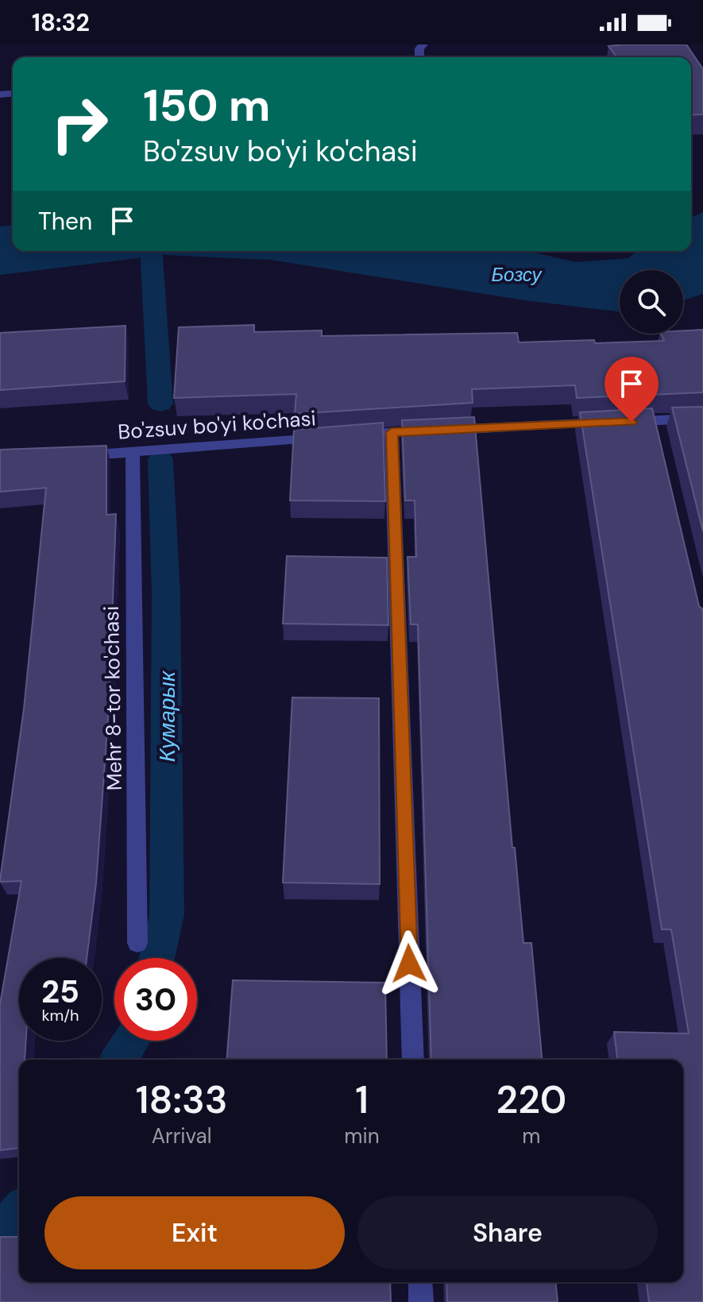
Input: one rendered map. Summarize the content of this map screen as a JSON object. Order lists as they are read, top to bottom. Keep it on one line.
{"streets":{"street":["Bo'zsuv bo'yi ko'chasi","Mehr 8-tor ko'chasi"]},"crossings":[["Bo'zsuv bo'yi ko'chasi","Mehr 8-tor ko'chasi"]],"water":["Бозсу","Кумарык"],"page":{"status":"18:32","turn":["150 m","Bo'zsuv bo'yi ko'chasi"],"then":"Then","speed":"25 km/h","limit":"30","eta":["18:33","Arrival","1","min","220","m"],"buttons":["Exit","Share"]}}
